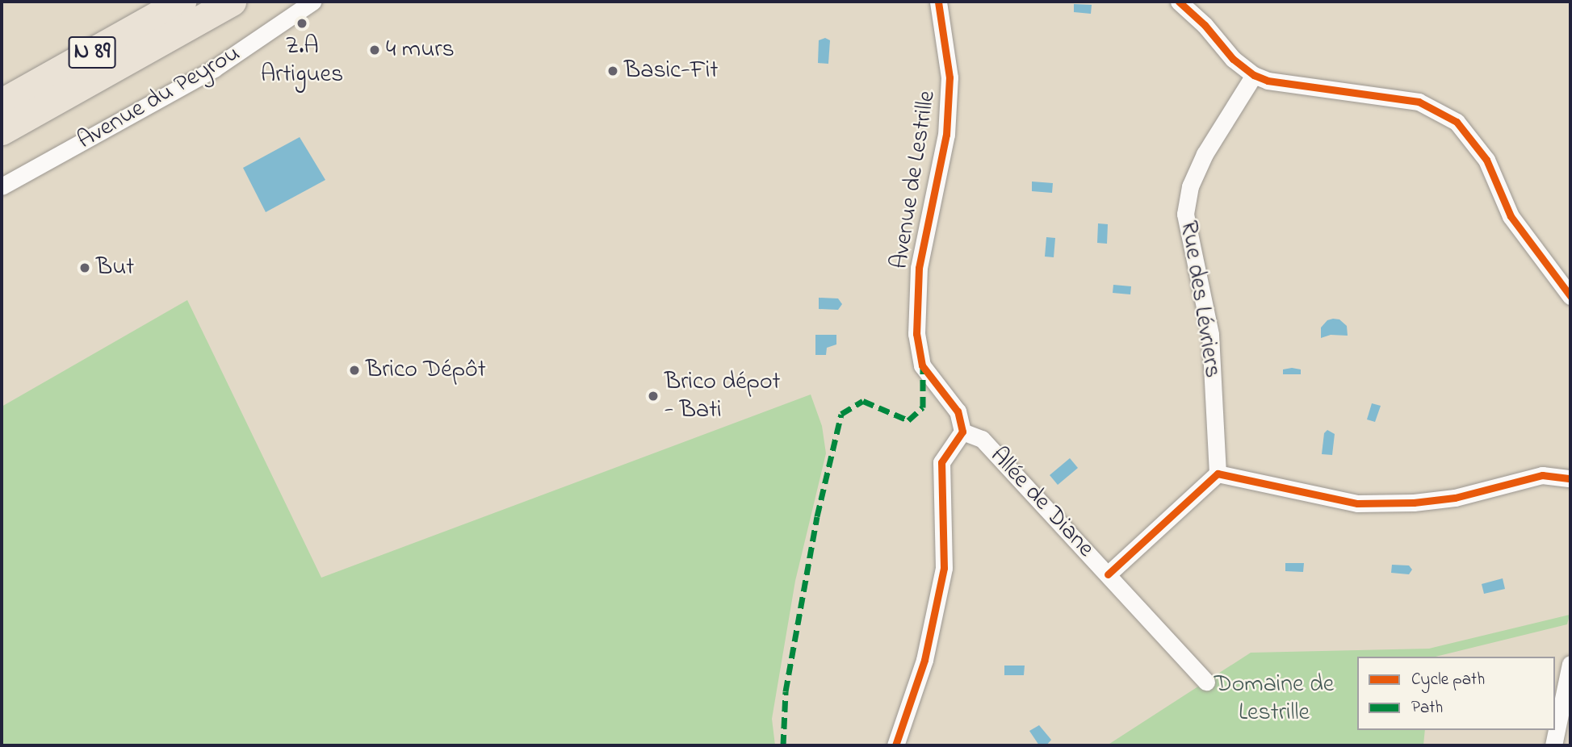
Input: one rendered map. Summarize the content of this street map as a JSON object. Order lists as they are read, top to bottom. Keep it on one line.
{"streets":{"highway":["N 89"],"street":["Avenue du Peyrou","Avenue de Lestrille","Rue des Lévriers","Allée de Diane"]},"crossings":[["Avenue de Lestrille","Allée de Diane"]],"parks":["Domaine de Lestrille"],"places":["Z.A Artigues","4 murs","Basic-Fit","But","Brico Dépôt","Brico dépot - Bati"],"legend":["Cycle path","Path"]}
